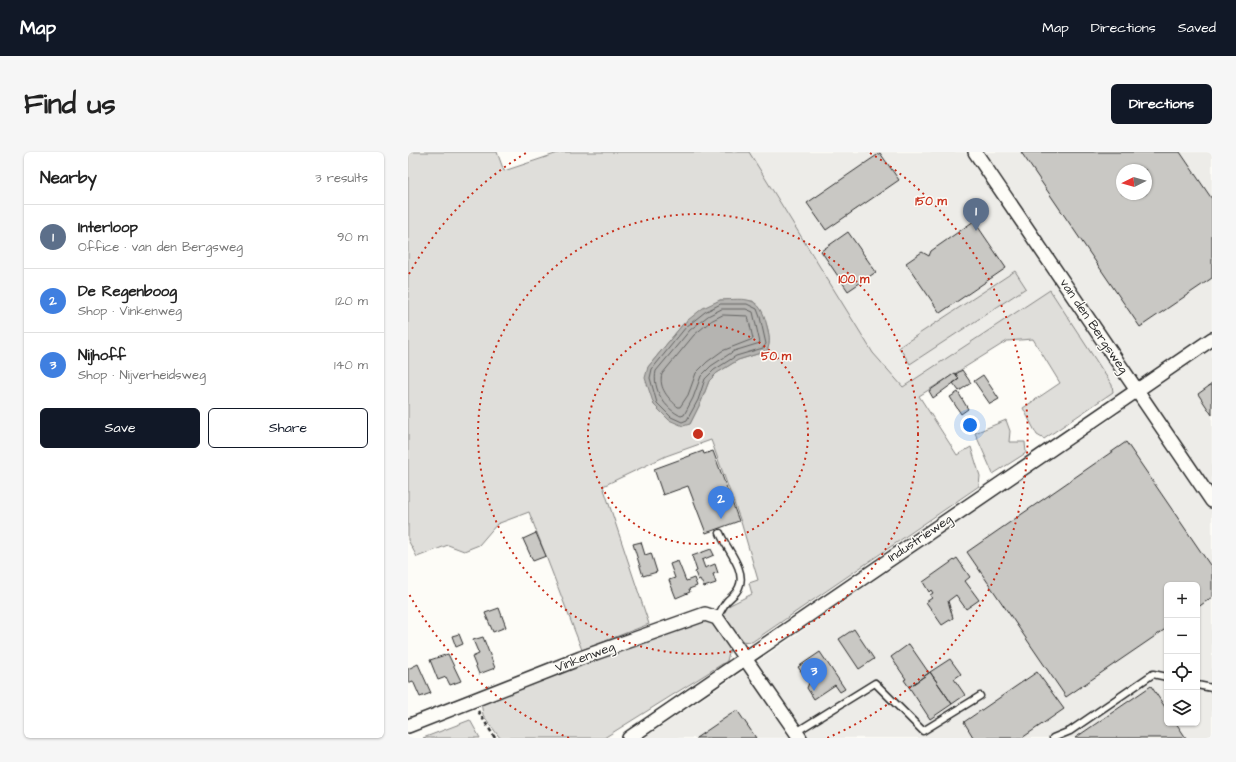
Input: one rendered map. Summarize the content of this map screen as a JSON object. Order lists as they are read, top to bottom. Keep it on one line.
{"streets":{"street":["van den Bergsweg","Industrieweg","Vinkenweg"]},"crossings":[["van den Bergsweg","Industrieweg"]],"north":"left","page":{"header":"Map","nav":["Map","Directions","Saved"],"buttons":["Directions",["Save","Share"]],"title":"Find us","heading":["Nearby","3 results"],"pins":["1","2","3"],"list":[{"mark":"1","name":"Interloop","note":"Office · van den Bergsweg","value":"90 m"},{"mark":"2","name":"De Regenboog","note":"Shop · Vinkenweg","value":"120 m"},{"mark":"3","name":"Nijhoff","note":"Shop · Nijverheidsweg","value":"140 m"}],"map_buttons":["+","−"]},"rings":["150 m","100 m","50 m"]}
